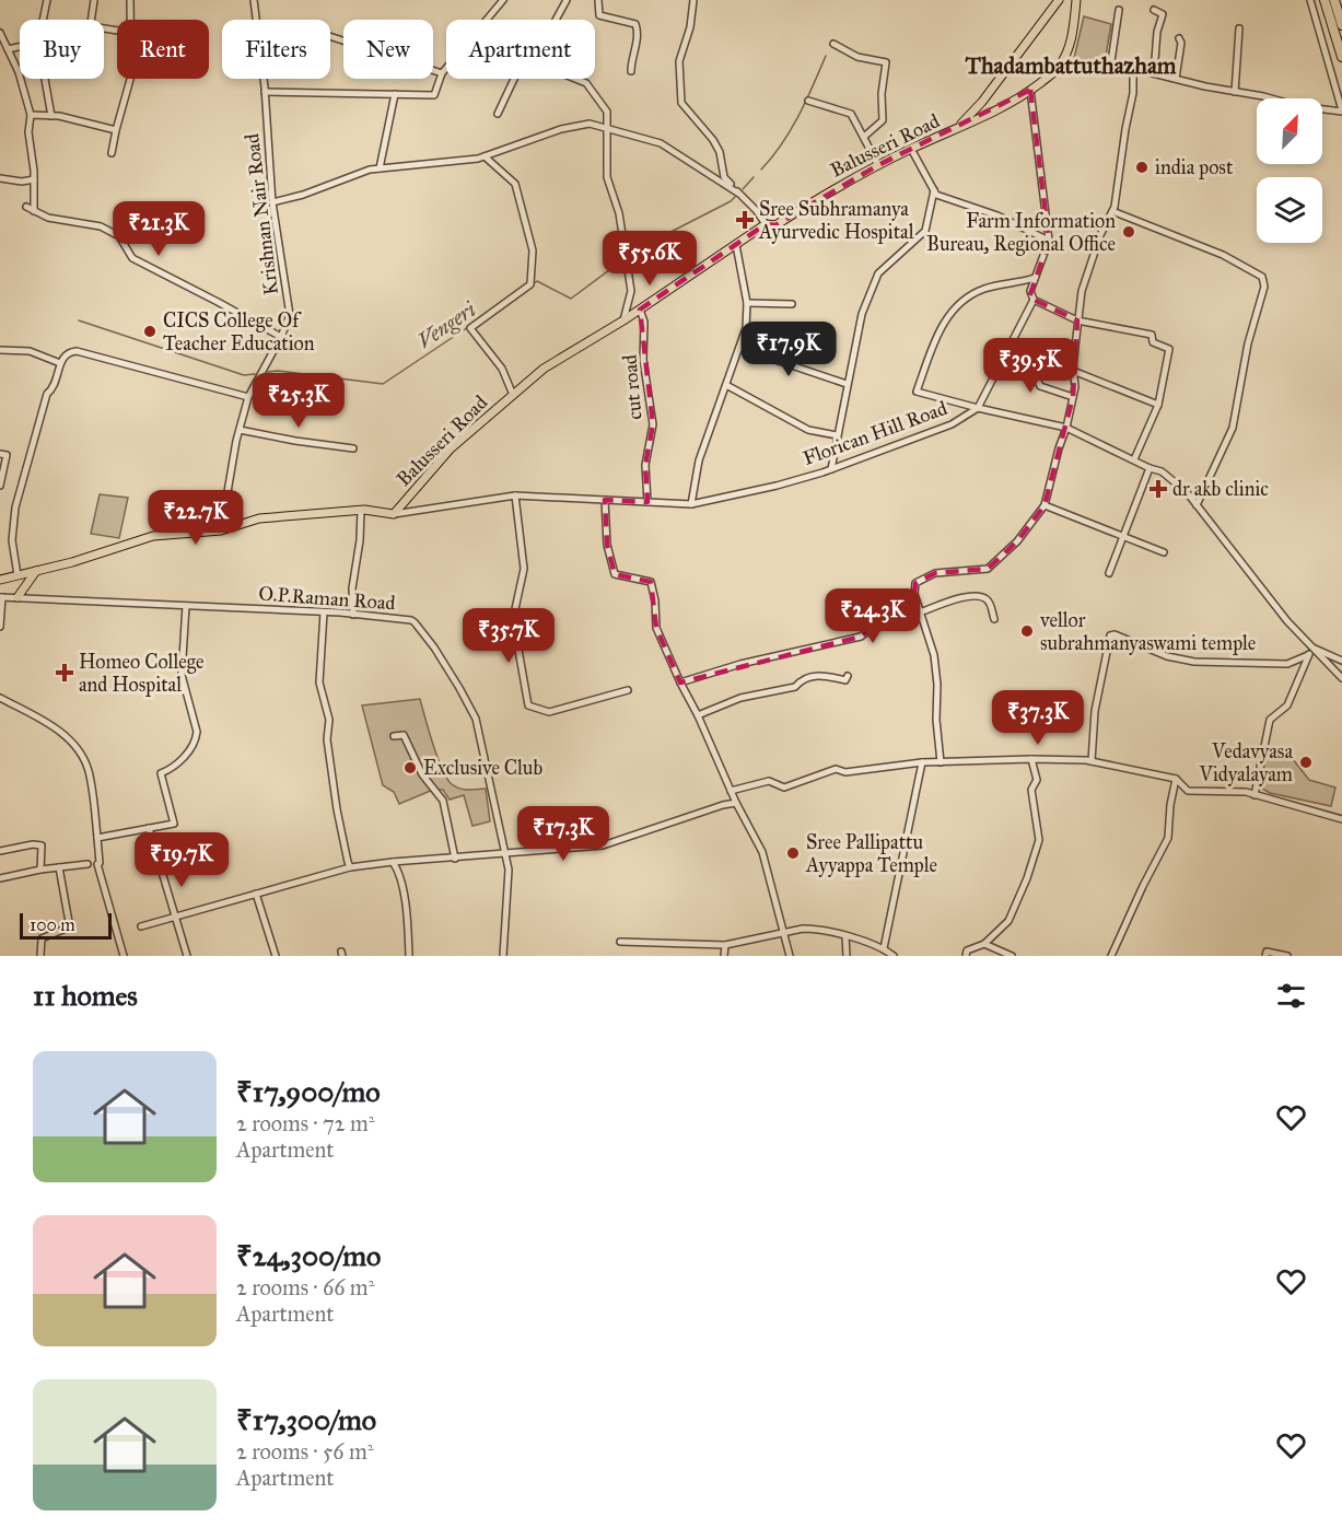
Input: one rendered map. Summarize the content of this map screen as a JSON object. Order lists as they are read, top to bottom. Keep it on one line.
{"streets":{"main road":["Balusseri Road"],"street":["Krishnan Nair Road","cut road","Florican Hill Road","O.P.Raman Road"]},"crossings":[["Balusseri Road","cut road"],["Balusseri Road","Florican Hill Road"],["cut road","Florican Hill Road"]],"districts":["Thadambattuthazham"],"water":["Vengeri"],"places":{"other":["india post","Farm Information Bureau, Regional Office","CICS College Of Teacher Education","vellor subrahmanyaswami temple","Vedavyasa Vidyalayam","Exclusive Club","Sree Pallipattu Ayyappa Temple"],"health":["Sree Subhramanya Ayurvedic Hospital","dr akb clinic","Homeo College and Hospital"]},"scale_bar":"100 m","north":"top right","page":{"chip":["Buy","Rent","Filters","New","Apartment"],"price":["₹21.3K","₹55.6K","₹17.9K","₹39.5K","₹25.3K","₹22.7K","₹24.3K","₹35.7K","₹37.3K","₹17.3K","₹19.7K"],"scale":"100 m","heading":"11 homes","list":[{"name":"₹17,900/mo","note":"2 rooms · 72 m² · Apartment"},{"name":"₹24,300/mo","note":"2 rooms · 66 m² · Apartment"},{"name":"₹17,300/mo","note":"2 rooms · 56 m² · Apartment"}]}}
